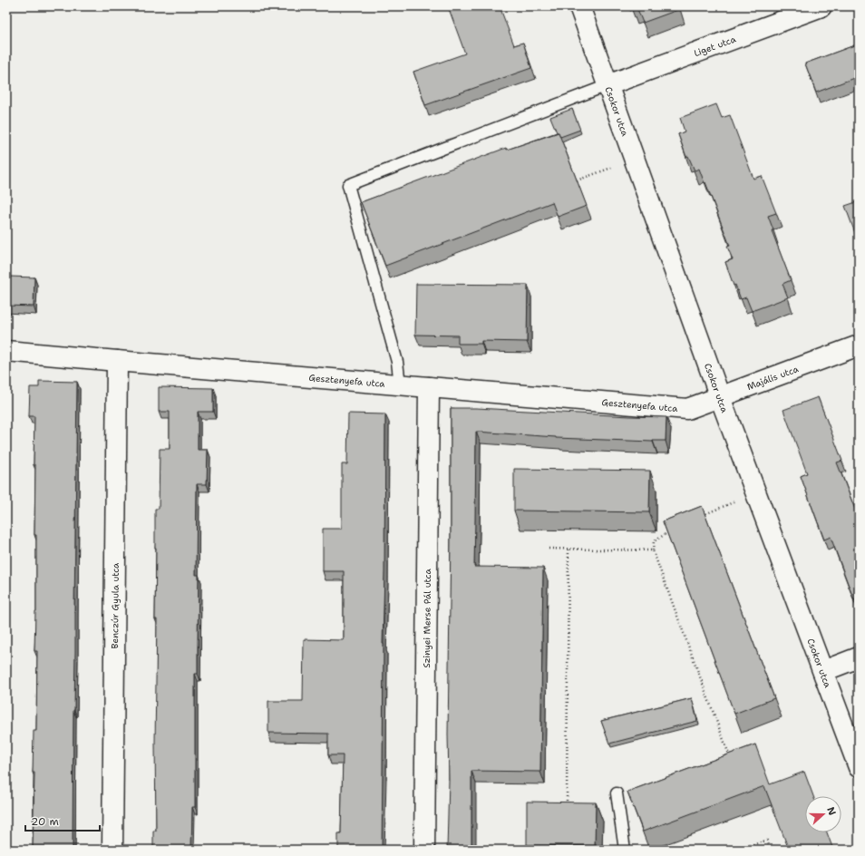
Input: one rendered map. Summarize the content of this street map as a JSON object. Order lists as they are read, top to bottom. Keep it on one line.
{"streets":{"street":["Liget utca","Csokor utca","Majális utca","Gesztenyefa utca","Benczúr Gyula utca","Szinyei Merse Pál utca"]},"crossings":[["Liget utca","Csokor utca"],["Csokor utca","Majális utca"],["Majális utca","Gesztenyefa utca"],["Gesztenyefa utca","Benczúr Gyula utca"],["Gesztenyefa utca","Szinyei Merse Pál utca"]],"scale_bar":"20 m","north":"right"}
